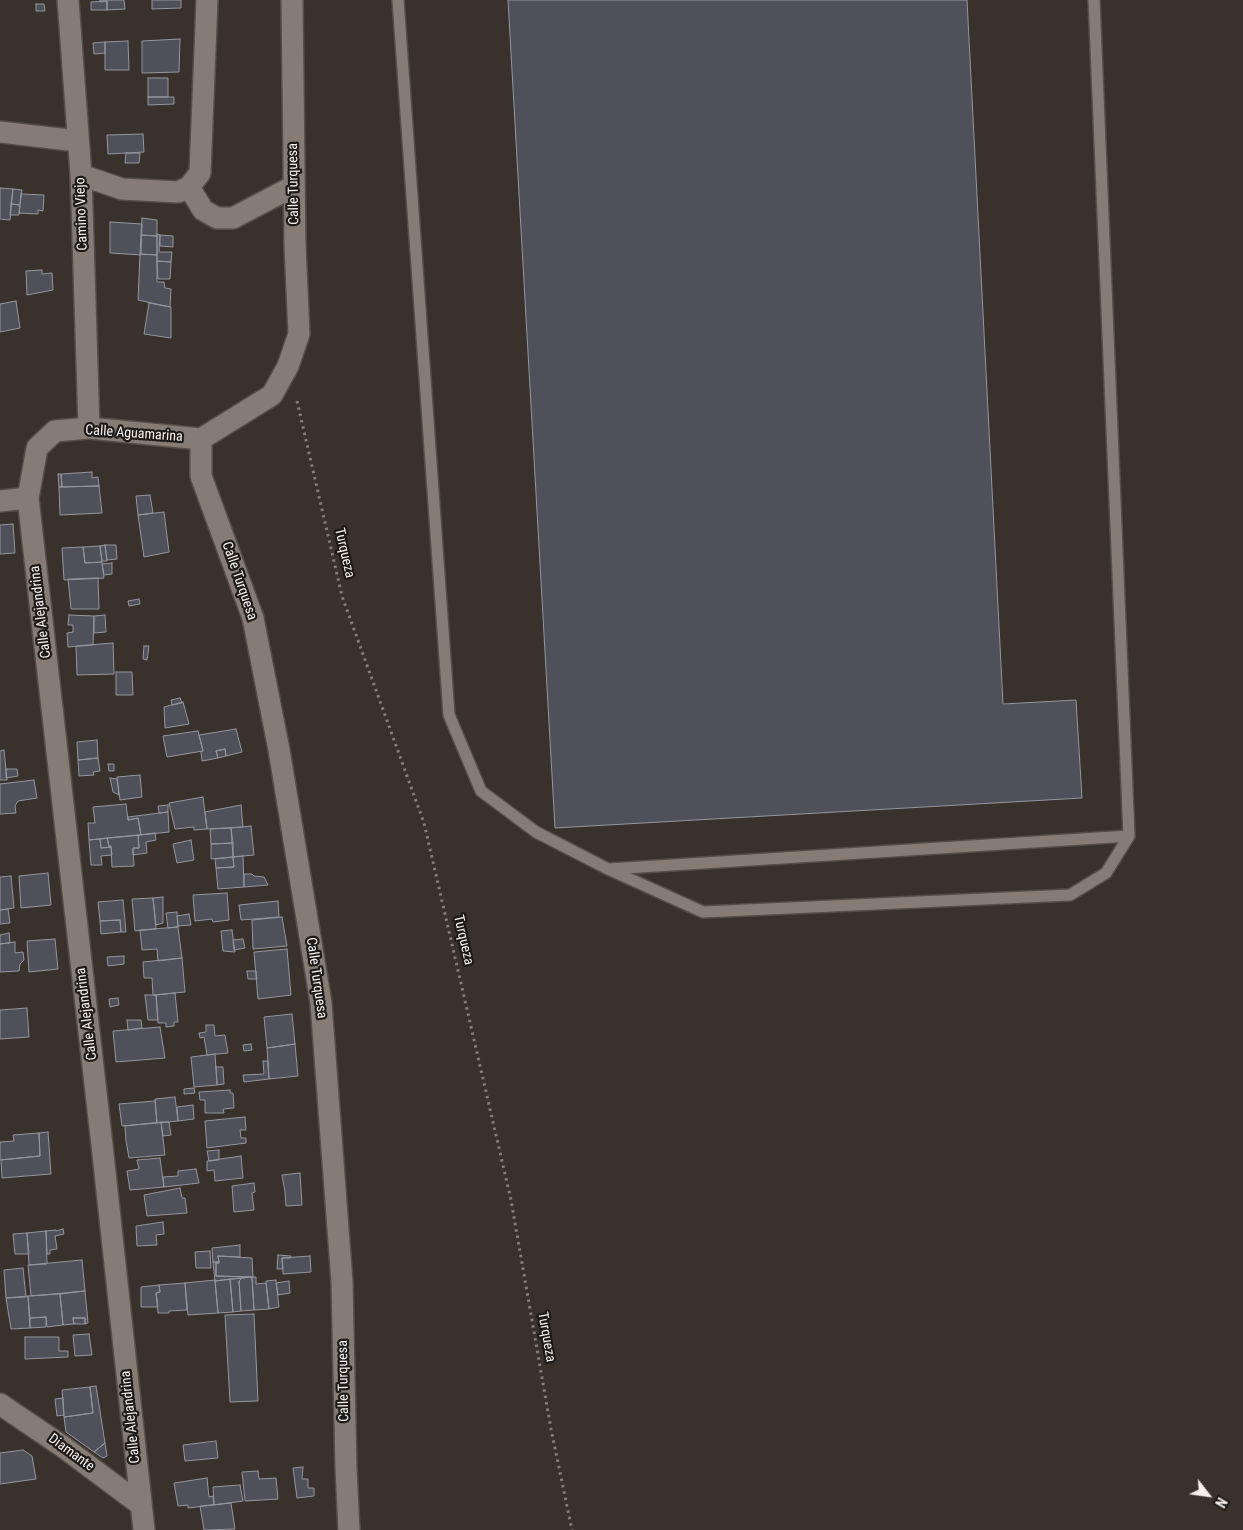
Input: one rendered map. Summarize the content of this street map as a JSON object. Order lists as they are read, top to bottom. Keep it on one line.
{"streets":{"street":["Calle Turquesa","Camino Viejo","Calle Aguamarina","Calle Alejandrina","Diamante"],"path":["Turqueza"]},"crossings":[["Calle Turquesa","Calle Aguamarina"],["Calle Turquesa","Turqueza"],["Camino Viejo","Calle Aguamarina"],["Calle Aguamarina","Turqueza"],["Calle Aguamarina","Calle Alejandrina"],["Calle Alejandrina","Diamante"]],"north":"bottom right"}
